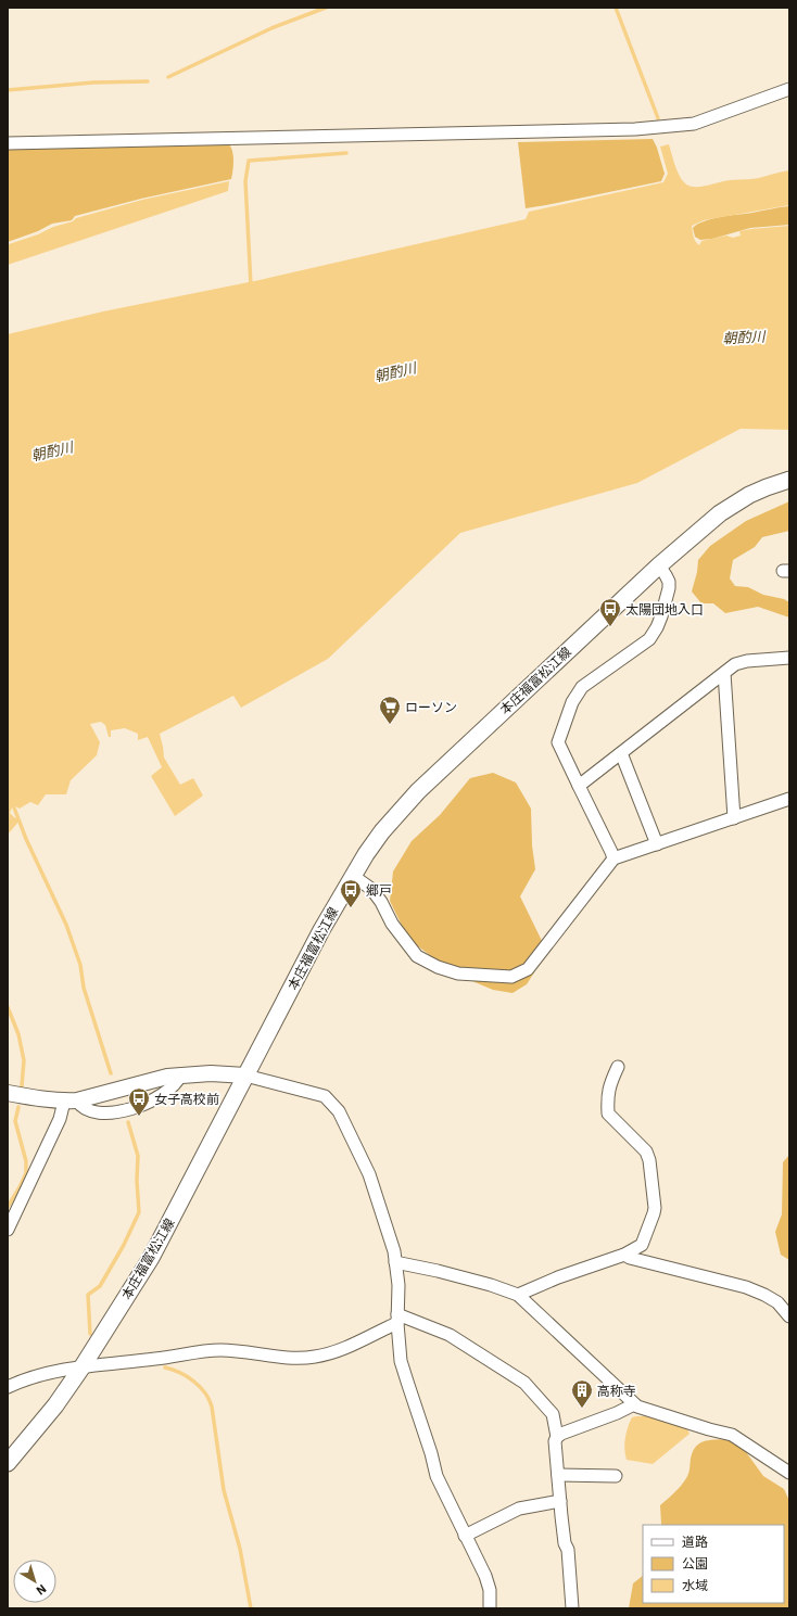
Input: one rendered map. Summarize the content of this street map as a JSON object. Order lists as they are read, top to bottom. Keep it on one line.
{"streets":{"main road":["本庄福富松江線"]},"water":["朝酌川"],"places":{"bus stop":["太陽団地入口","郷戸","女子高校前"],"supermarket":["ローソン"],"building":["高称寺"]},"legend":["道路","公園","水域"],"north":"bottom right"}
